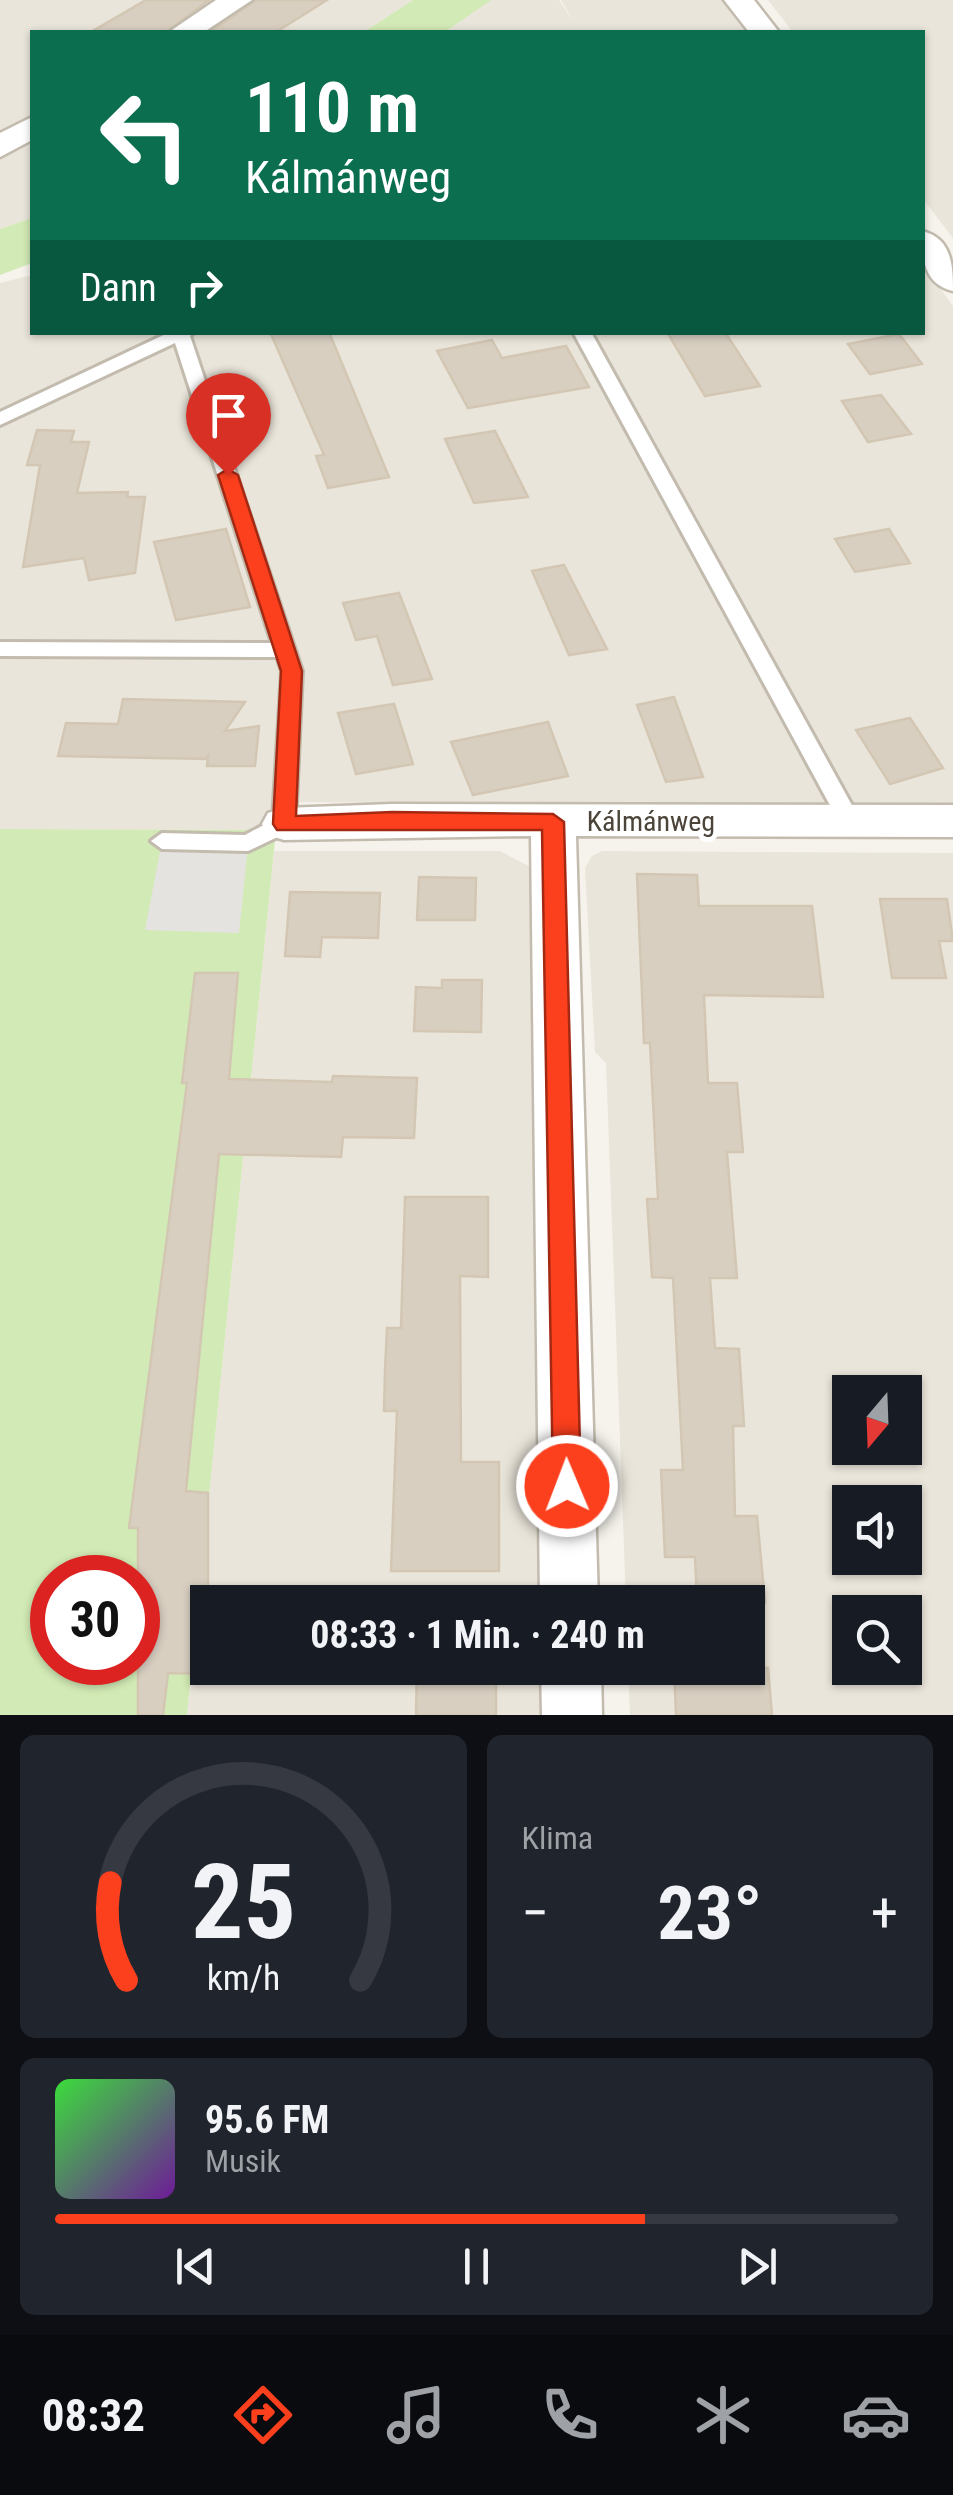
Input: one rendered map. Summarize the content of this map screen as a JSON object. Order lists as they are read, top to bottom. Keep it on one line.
{"streets":{"street":["Kálmánweg"]},"north":"bottom","page":{"turn":["110 m","Kálmánweg"],"then":"Dann","limit":"30","trip":"08:33 · 1 Min. · 240 m","tile":"Klima","heat":["−","23°","+"],"song":["95.6 FM","Musik"],"tabs":"08:32","gauge":["25","km/h"]}}
